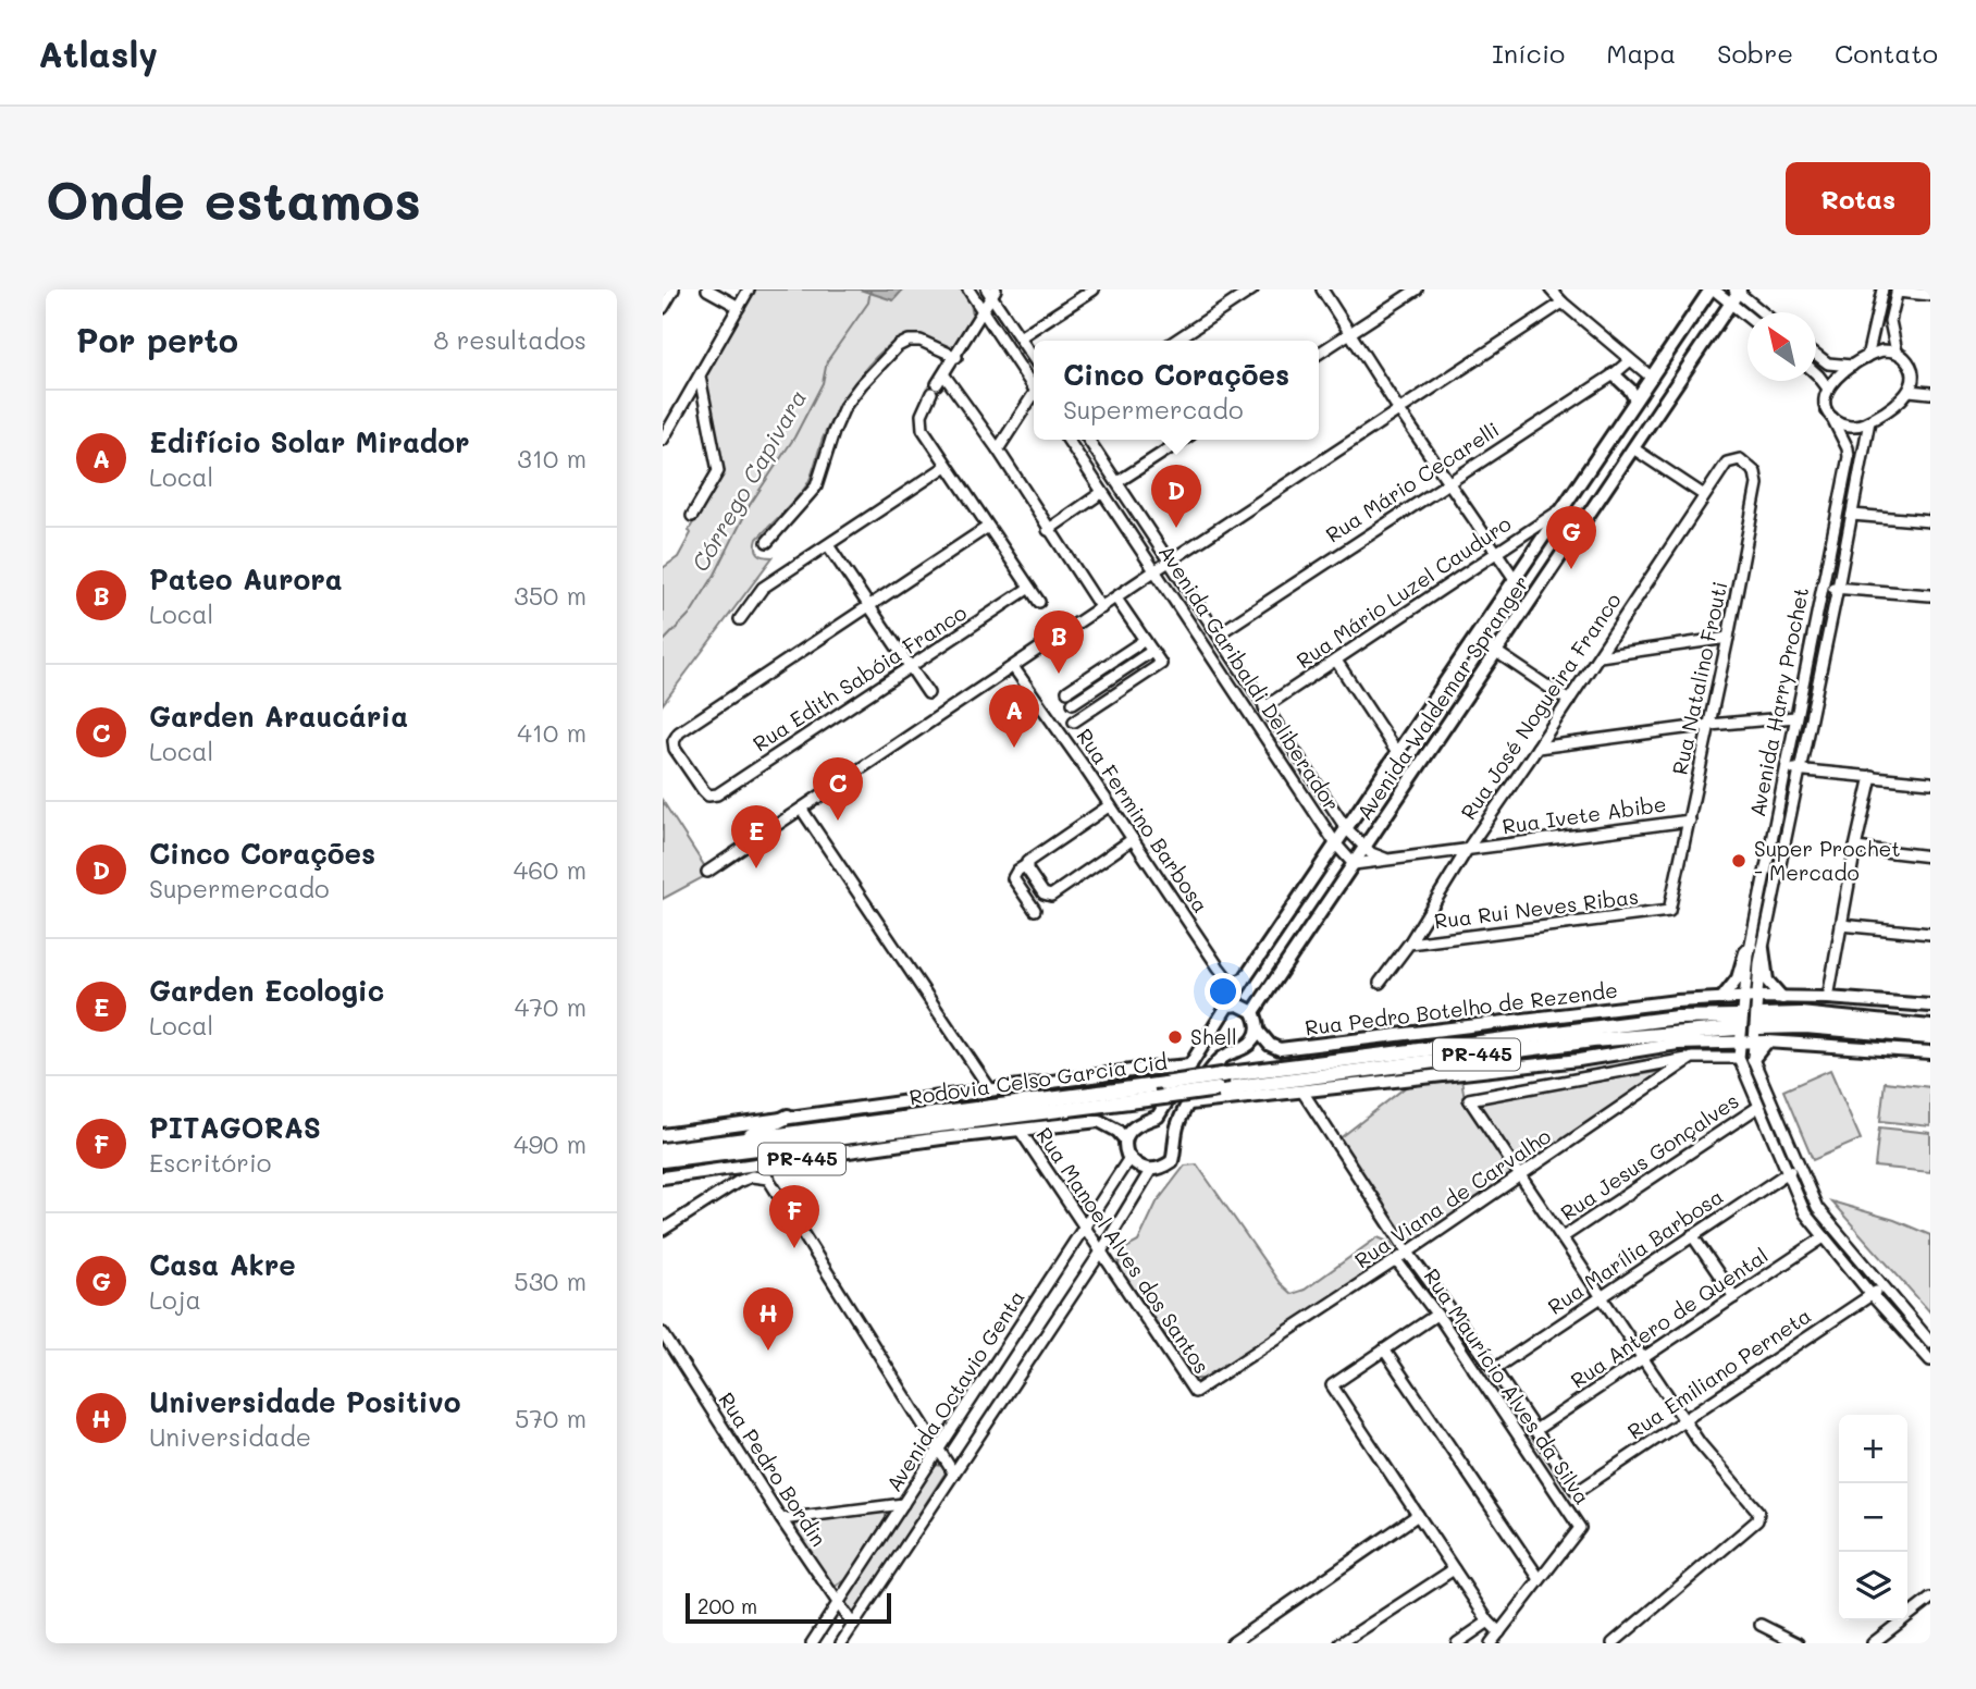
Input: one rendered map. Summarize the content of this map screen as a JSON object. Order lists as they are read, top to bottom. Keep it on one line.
{"streets":{"highway":["PR-445","Rodovia Celso Garcia Cid"],"main road":["Avenida Waldemar Spranger","Rua Pedro Botelho de Rezende"],"street":["Rua Mário Cecarelli","Rua Mário Luzel Cauduro","Rua Edith Sabóia Franco","Avenida Garibaldi Deliberador","Rua Natalino Frouti","Avenida Harry Prochet","Rua José Nogueira Franco","Rua Ivete Abibe","Rua Fermino Barbosa","Rua Rui Neves Ribas","Rua Jesus Gonçalves","Rua Viana de Carvalho","Rua Manoel Alves dos Santos","Rua Marília Barbosa","Rua Antero de Quental","Rua Emiliano Perneta","Rua Maurício Alves da Silva","Avenida Octavio Genta","Rua Pedro Bordin"]},"crossings":[["Rua Mário Cecarelli","Avenida Garibaldi Deliberador"],["Rua Mário Luzel Cauduro","Avenida Garibaldi Deliberador"],["Rua Mário Luzel Cauduro","Avenida Waldemar Spranger"],["Avenida Garibaldi Deliberador","Avenida Waldemar Spranger"],["Avenida Garibaldi Deliberador","Rua Ivete Abibe"],["Rua Natalino Frouti","Rua José Nogueira Franco"],["Rua Natalino Frouti","Rua Ivete Abibe"],["Rua Natalino Frouti","Rua Rui Neves Ribas"],["Avenida Waldemar Spranger","Rua Ivete Abibe"],["Avenida Waldemar Spranger","Rua Fermino Barbosa"],["Rua José Nogueira Franco","Rua Ivete Abibe"],["Rua José Nogueira Franco","Rua Rui Neves Ribas"],["PR-445","Rua Manoel Alves dos Santos"],["Rua Viana de Carvalho","Rua Manoel Alves dos Santos"],["Rua Viana de Carvalho","Rua Maurício Alves da Silva"],["Rua Manoel Alves dos Santos","Avenida Octavio Genta"],["Rua Antero de Quental","Rua Emiliano Perneta"],["Avenida Octavio Genta","Rua Pedro Bordin"]],"water":["Córrego Capivara"],"places":["Super Prochet - Mercado","Shell"],"scale_bar":"200 m","north":"top left","page":{"header":"Atlasly","nav":["Início","Mapa","Sobre","Contato"],"buttons":"Rotas","title":"Onde estamos","heading":["Por perto","8 resultados"],"popup":["Cinco Corações","Supermercado"],"list":[{"mark":"A","name":"Edifício Solar Mirador","note":"Local","value":"310 m"},{"mark":"B","name":"Pateo Aurora","note":"Local","value":"350 m"},{"mark":"C","name":"Garden Araucária","note":"Local","value":"410 m"},{"mark":"D","name":"Cinco Corações","note":"Supermercado","value":"460 m"},{"mark":"E","name":"Garden Ecologic","note":"Local","value":"470 m"},{"mark":"F","name":"PITAGORAS","note":"Escritório","value":"490 m"},{"mark":"G","name":"Casa Akre","note":"Loja","value":"530 m"},{"mark":"H","name":"Universidade Positivo","note":"Universidade","value":"570 m"}],"pins":["D","G","B","A","C","E","F","H"],"map_buttons":["+","−"],"scale":"200 m"}}
